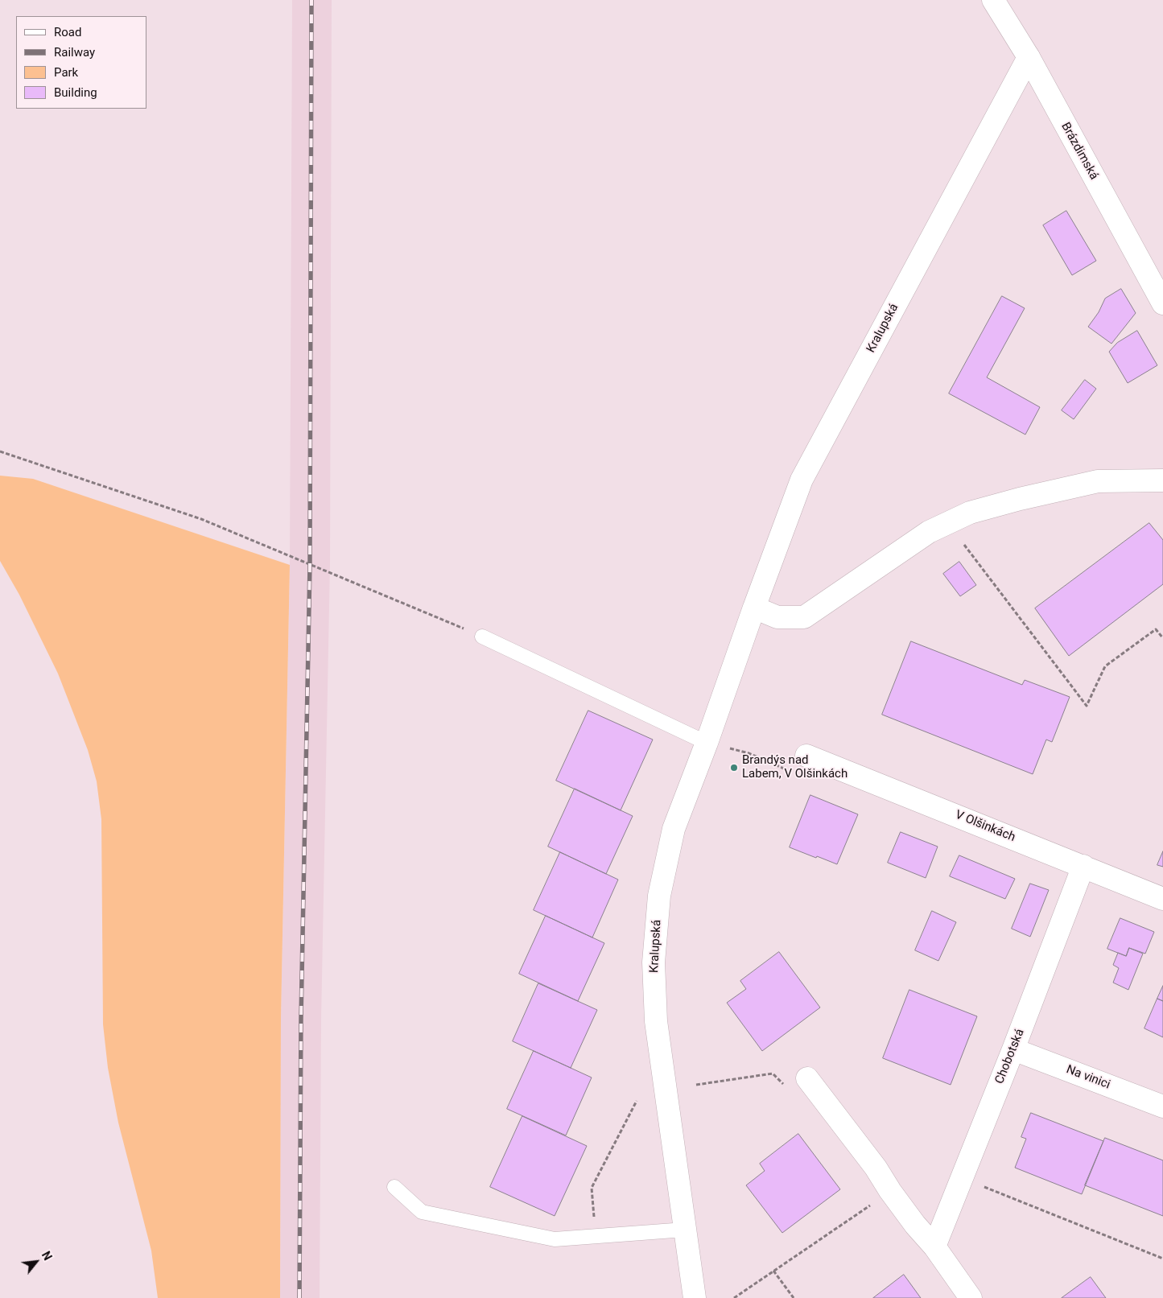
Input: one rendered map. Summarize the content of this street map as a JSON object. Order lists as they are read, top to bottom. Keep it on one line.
{"streets":{"street":["Brázdimská","Kralupská","V Olšinkách","Chobotská","Na vinici"]},"crossings":[["Brázdimská","Kralupská"],["V Olšinkách","Chobotská"],["Chobotská","Na vinici"]],"places":["Brandýs nad Labem, V Olšinkách"],"legend":["Road","Railway","Park","Building"],"north":"top right"}
